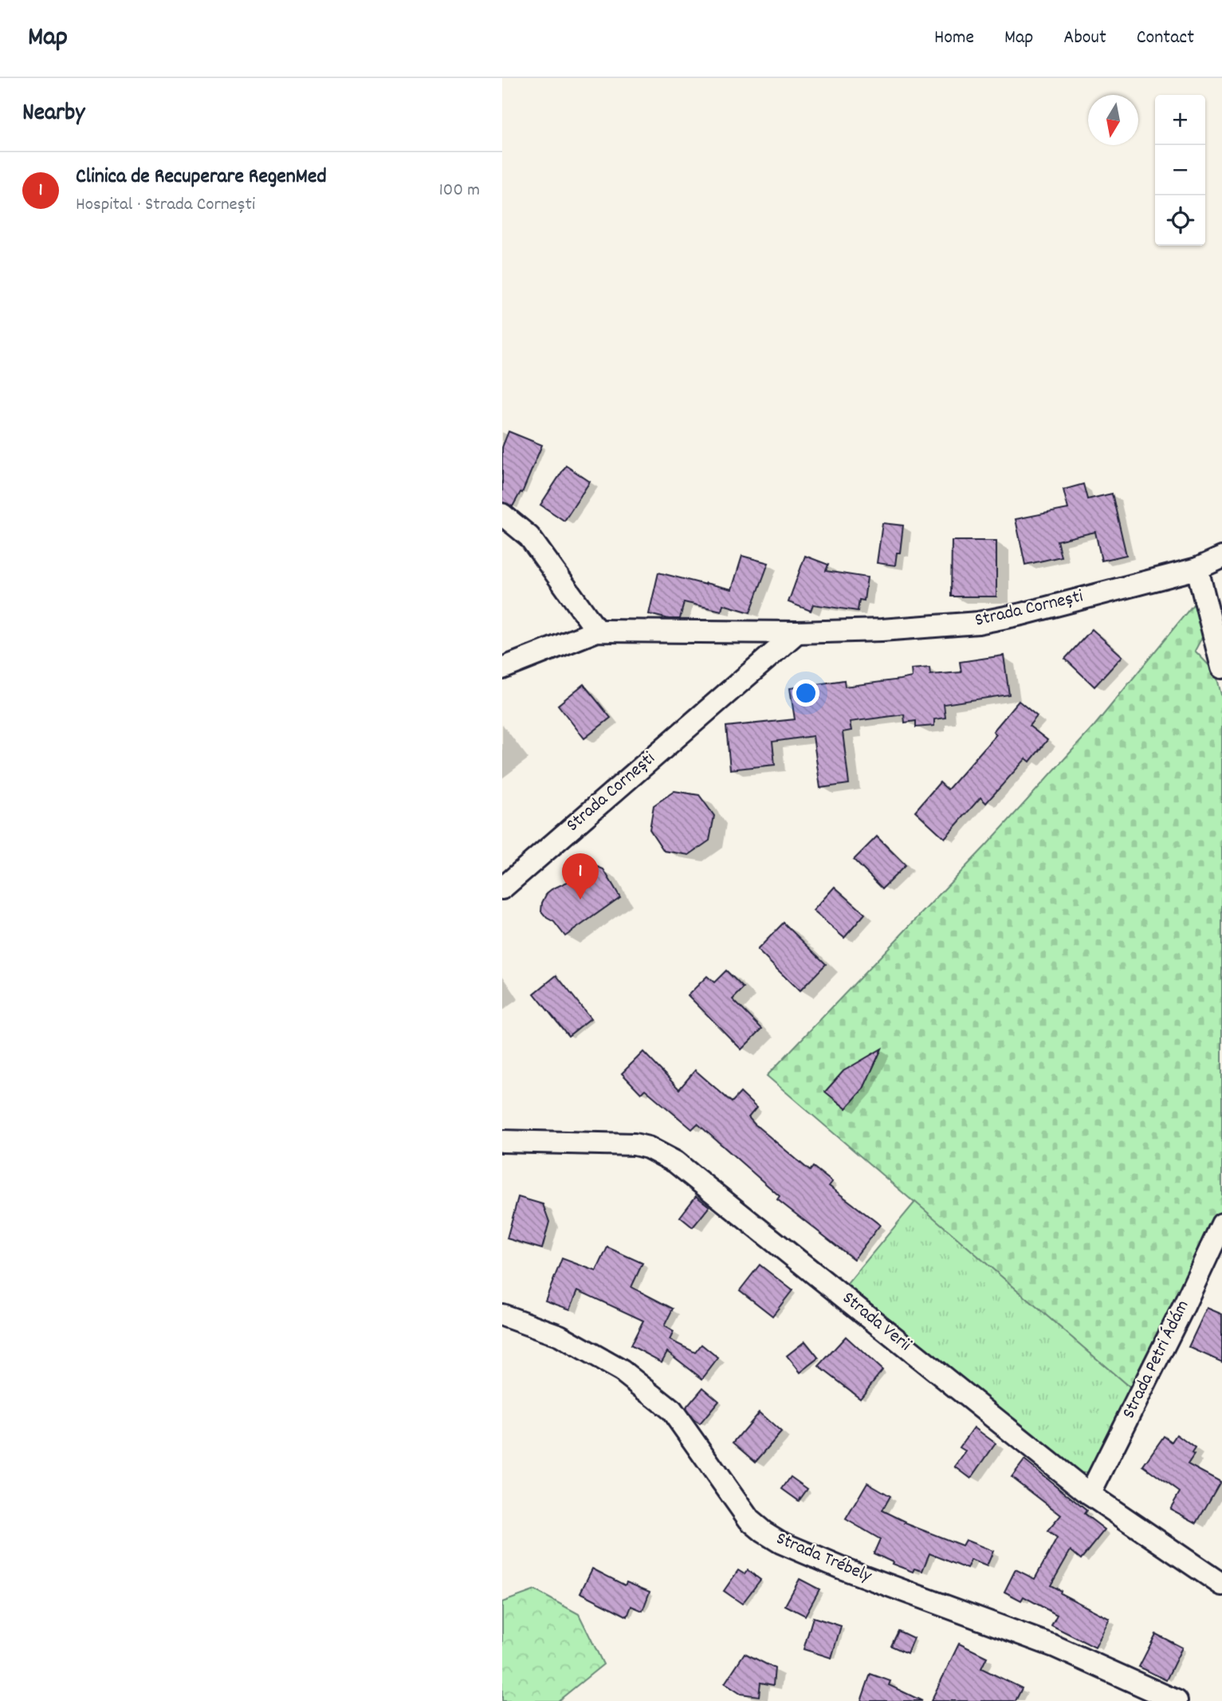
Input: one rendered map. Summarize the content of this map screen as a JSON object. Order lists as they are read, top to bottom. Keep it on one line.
{"streets":{"street":["Strada Cornești","Strada Verii","Strada Petri Ádám","Strada Trébely"]},"crossings":[["Strada Verii","Strada Petri Ádám"]],"north":"bottom","page":{"header":"Map","nav":["Home","Map","About","Contact"],"heading":"Nearby","map_buttons":["+","−"],"list":[{"mark":"1","name":"Clinica de Recuperare RegenMed","note":"Hospital · Strada Cornești","value":"100 m"}],"pins":"1"}}
